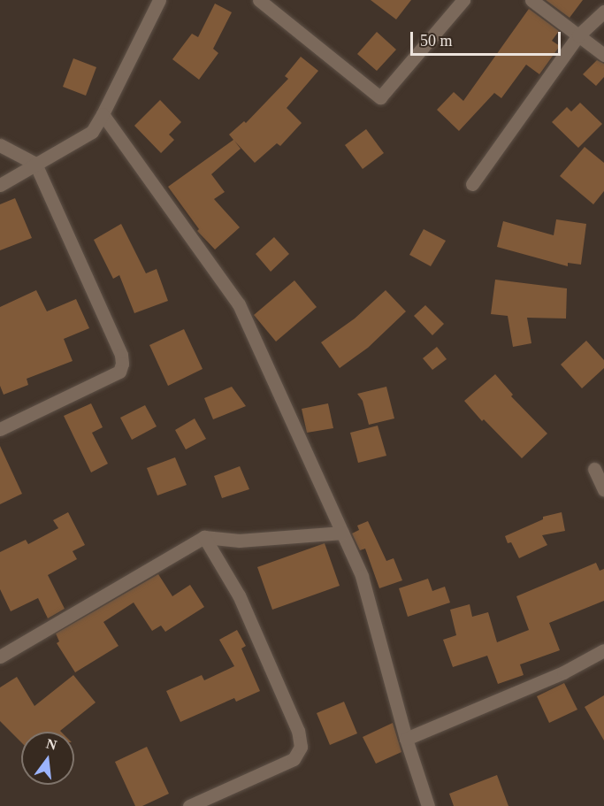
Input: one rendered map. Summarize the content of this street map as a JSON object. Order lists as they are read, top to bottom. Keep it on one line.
{"scale_bar":"50 m","north":"top"}
